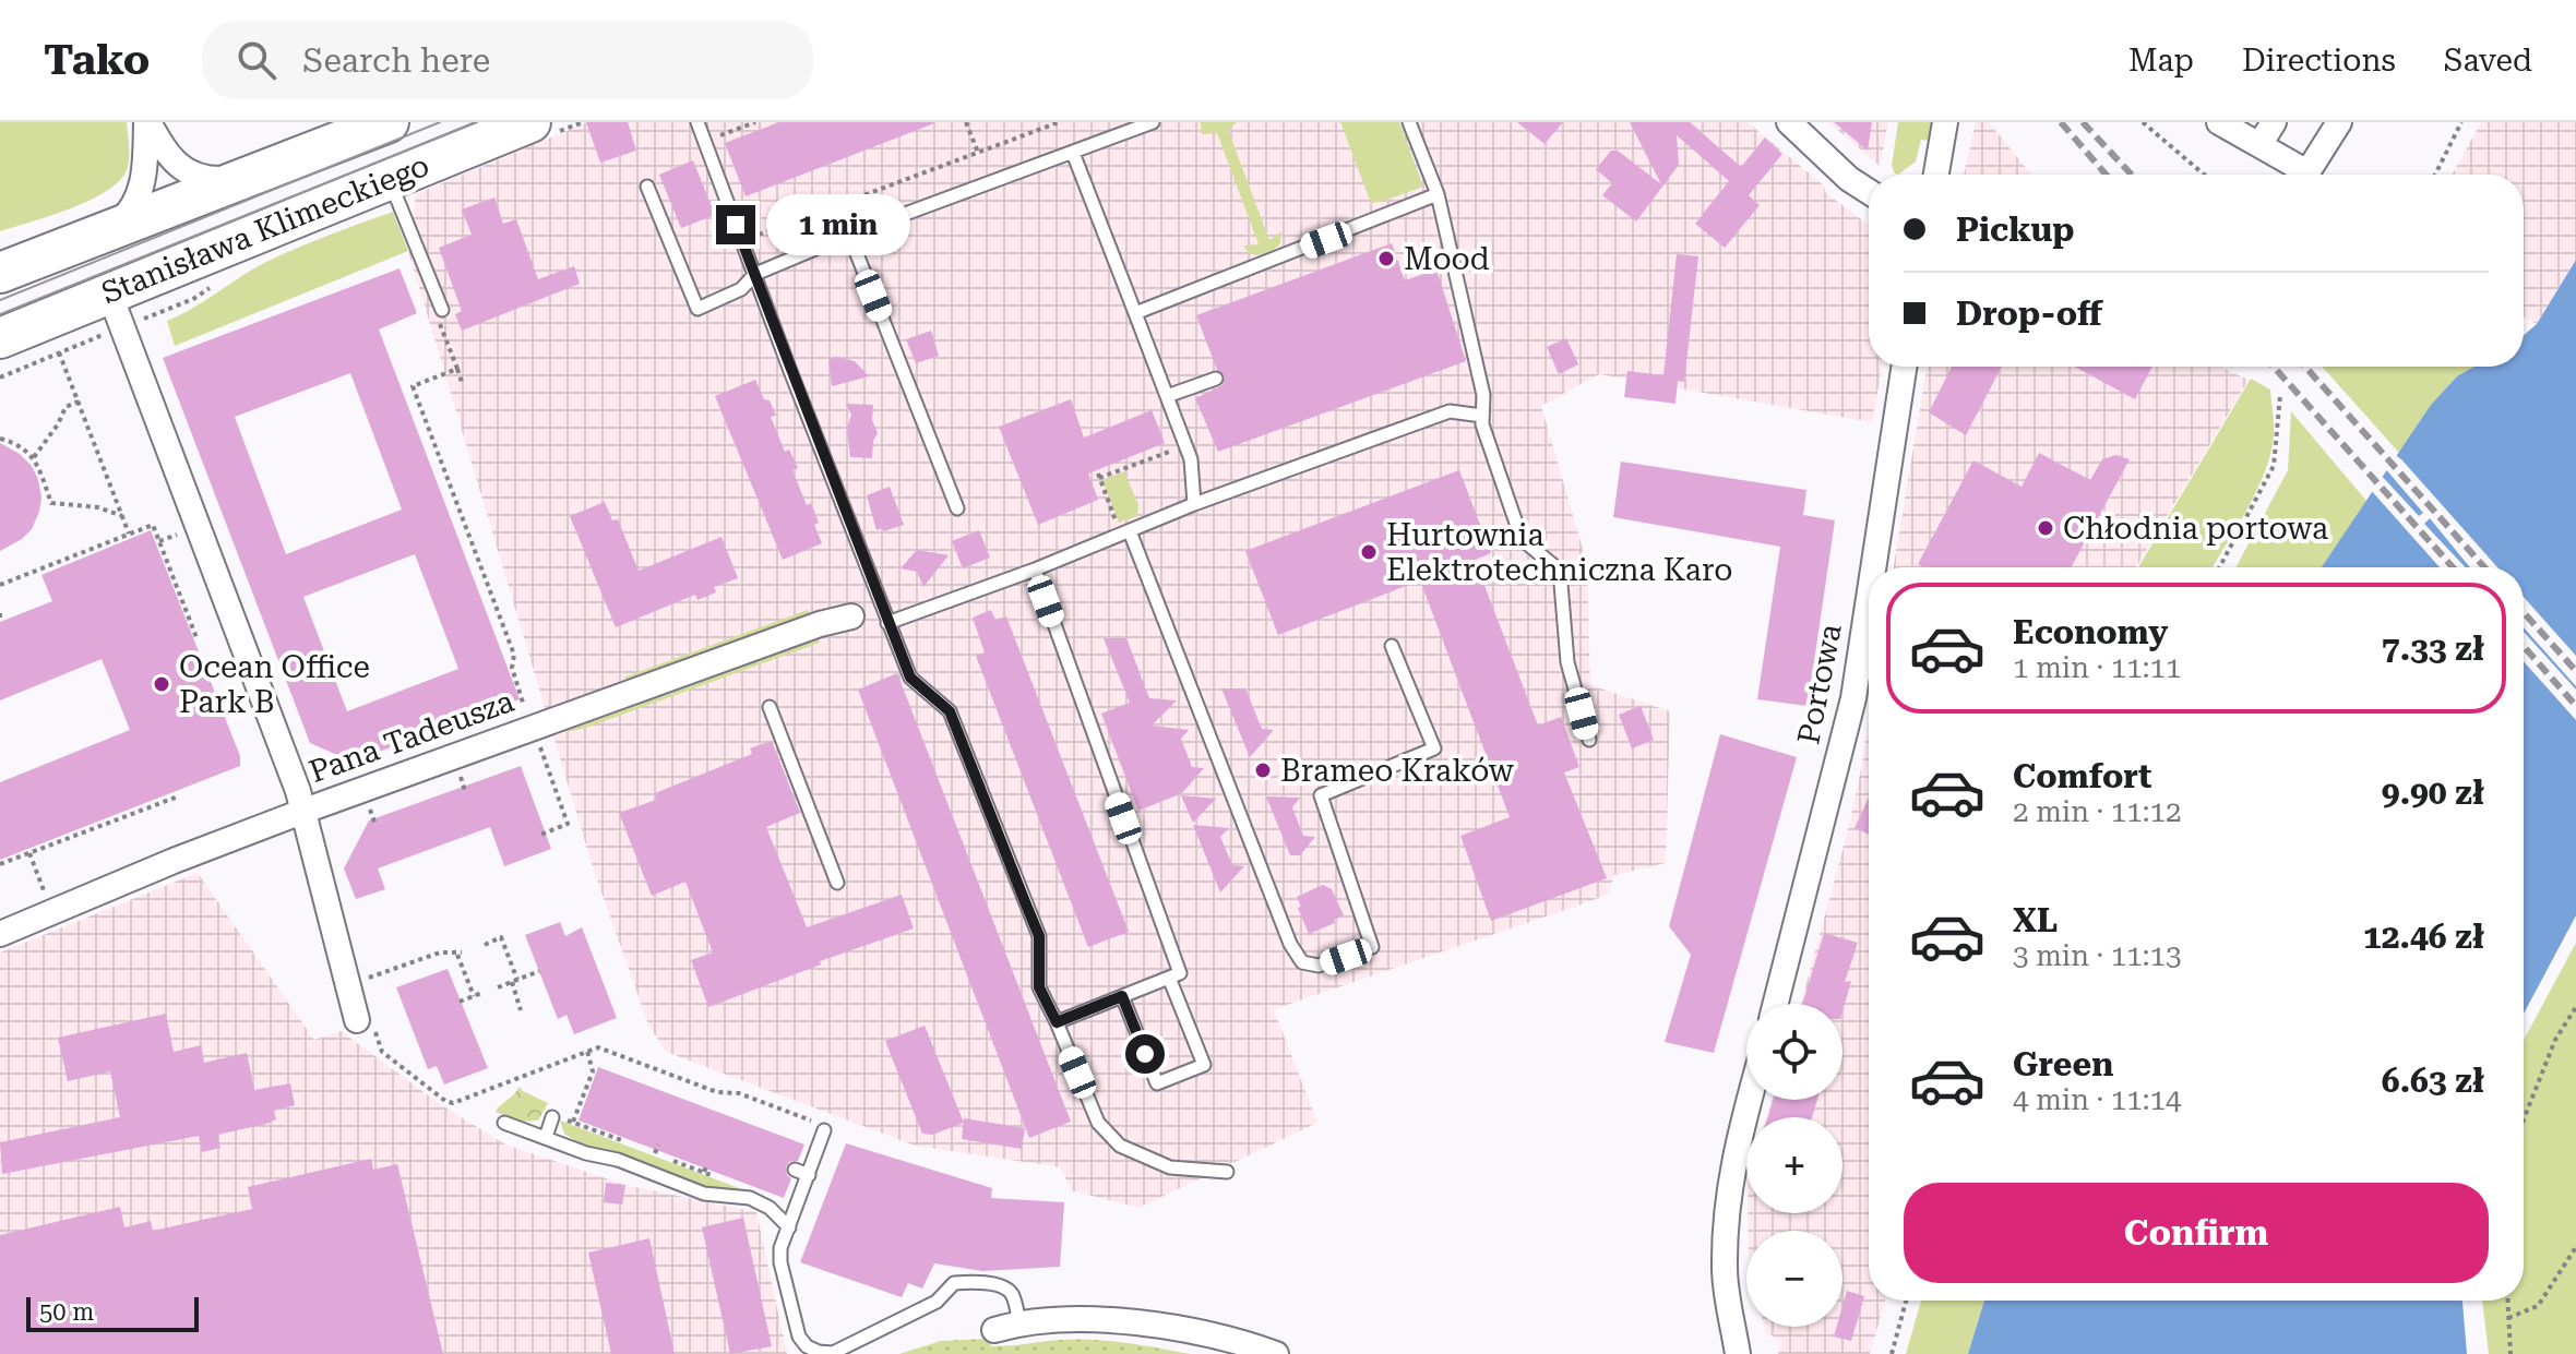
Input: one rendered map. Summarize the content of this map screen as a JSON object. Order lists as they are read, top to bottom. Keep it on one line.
{"streets":{"main road":["Stanisława Klimeckiego"],"street":["Portowa","Pana Tadeusza"]},"places":["Mood","Chłodnia portowa","Hurtownia Elektrotechniczna Karo","Ocean Office Park B","Brameo Kraków"],"scale_bar":"50 m","page":{"header":"Tako","search":"Search here","nav":["Map","Directions","Saved"],"banner":["Pickup","Drop-off"],"bubble":"1 min","list":[{"name":"Economy","note":"1 min · 11:11","value":"7.33 zł"},{"name":"Comfort","note":"2 min · 11:12","value":"9.90 zł"},{"name":"XL","note":"3 min · 11:13","value":"12.46 zł"},{"name":"Green","note":"4 min · 11:14","value":"6.63 zł"}],"map_buttons":["+","−"],"buttons":"Confirm","scale":"50 m"}}
